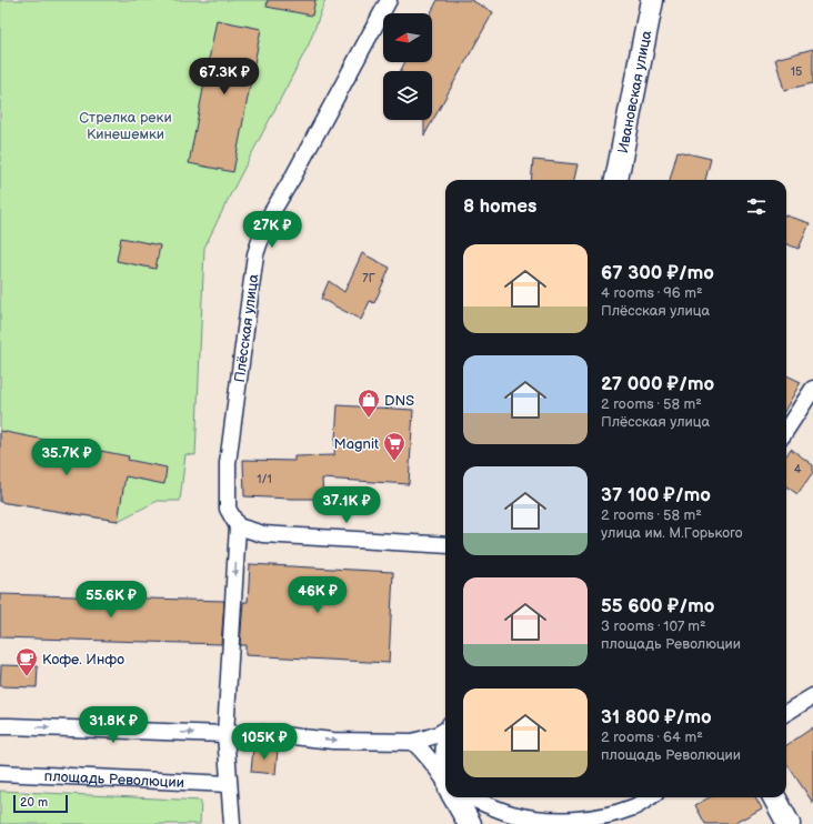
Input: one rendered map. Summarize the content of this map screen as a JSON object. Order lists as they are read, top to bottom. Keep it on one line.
{"streets":{"main road":["Ивановская улица"],"street":["Плёсская улица","площадь Революции"]},"parks":["Стрелка реки Кинешемки"],"places":{"shop":["DNS"],"supermarket":["Magnit"],"cafe":["Кофе. Инфо"]},"house_numbers":["15","7Г","4","1/1"],"scale_bar":"20 m","north":"left","page":{"price":["67.3K ₽","27K ₽","35.7K ₽","37.1K ₽","46K ₽","55.6K ₽","31.8K ₽","105K ₽"],"heading":"8 homes","list":[{"name":"67 300 ₽/mo","note":"4 rooms · 96 m² · Плёсская улица"},{"name":"27 000 ₽/mo","note":"2 rooms · 58 m² · Плёсская улица"},{"name":"37 100 ₽/mo","note":"2 rooms · 58 m² · улица им. М.Горького"},{"name":"55 600 ₽/mo","note":"3 rooms · 107 m² · площадь Революции"},{"name":"31 800 ₽/mo","note":"2 rooms · 64 m² · площадь Революции"}],"scale":"20 m"}}
